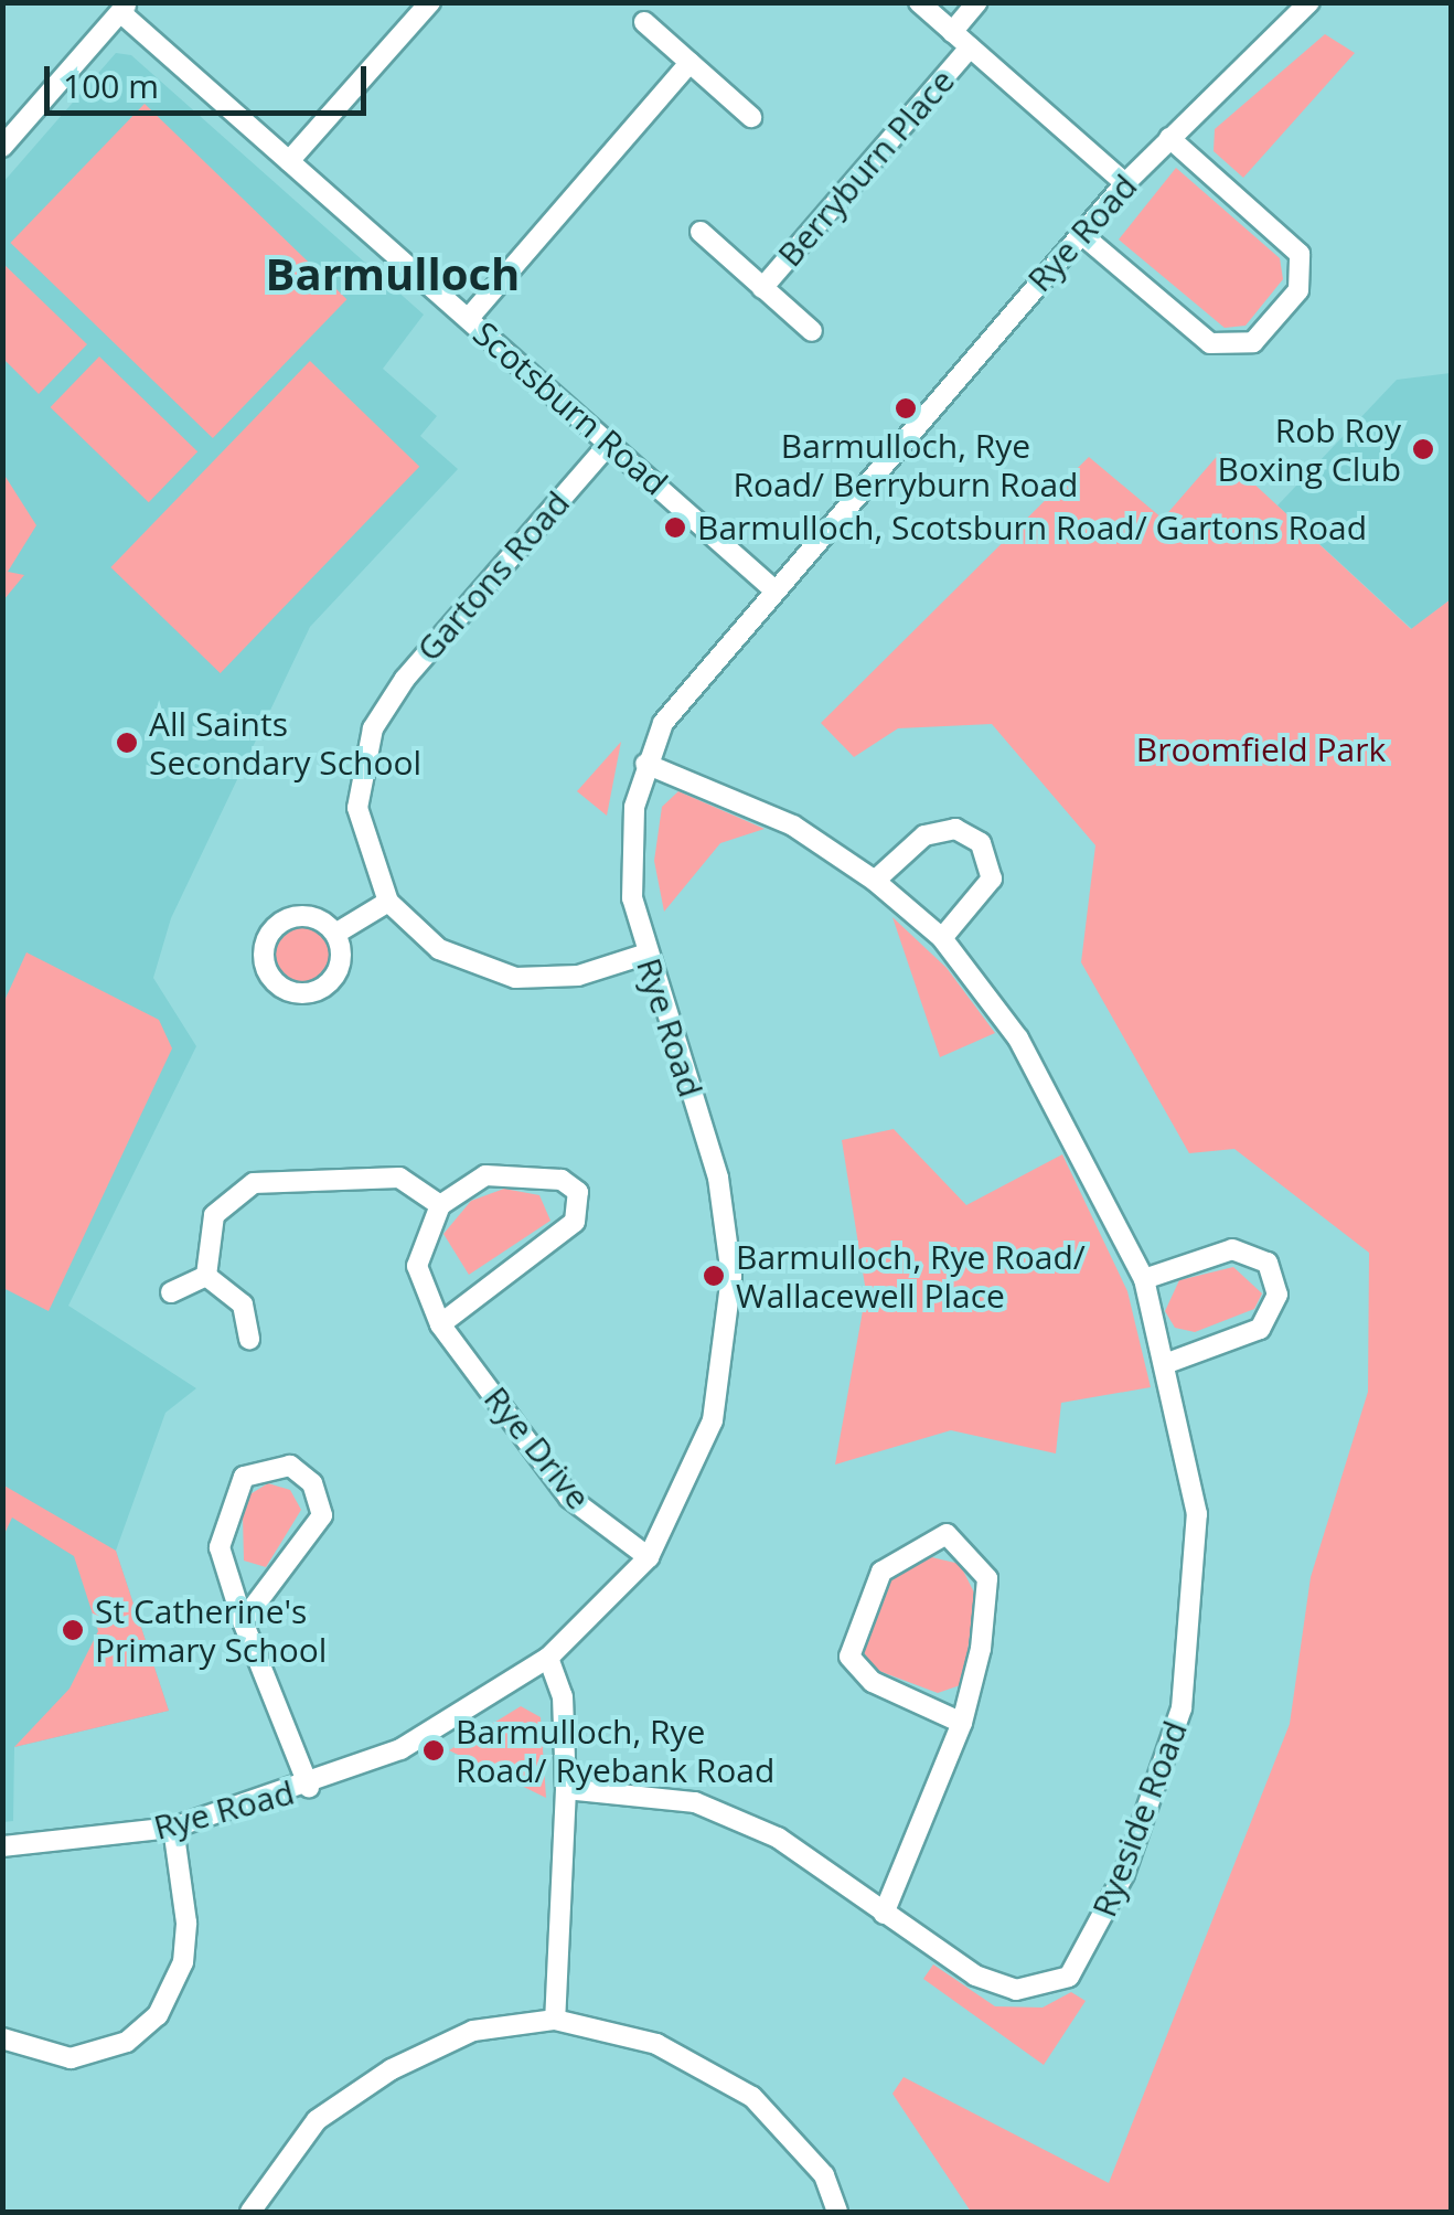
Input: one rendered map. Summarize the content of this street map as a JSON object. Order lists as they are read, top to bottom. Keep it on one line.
{"streets":{"street":["Berryburn Place","Rye Road","Scotsburn Road","Gartons Road","Rye Drive","Ryeside Road"]},"crossings":[["Rye Road","Scotsburn Road"],["Rye Road","Gartons Road"],["Rye Road","Rye Drive"],["Rye Road","Ryeside Road"],["Scotsburn Road","Gartons Road"]],"districts":["Barmulloch"],"parks":["Broomfield Park"],"places":["Barmulloch, Rye Road/ Berryburn Road","Rob Roy Boxing Club","Barmulloch, Scotsburn Road/ Gartons Road","All Saints Secondary School","Barmulloch, Rye Road/ Wallacewell Place","St Catherine's Primary School","Barmulloch, Rye Road/ Ryebank Road"],"scale_bar":"100 m"}
